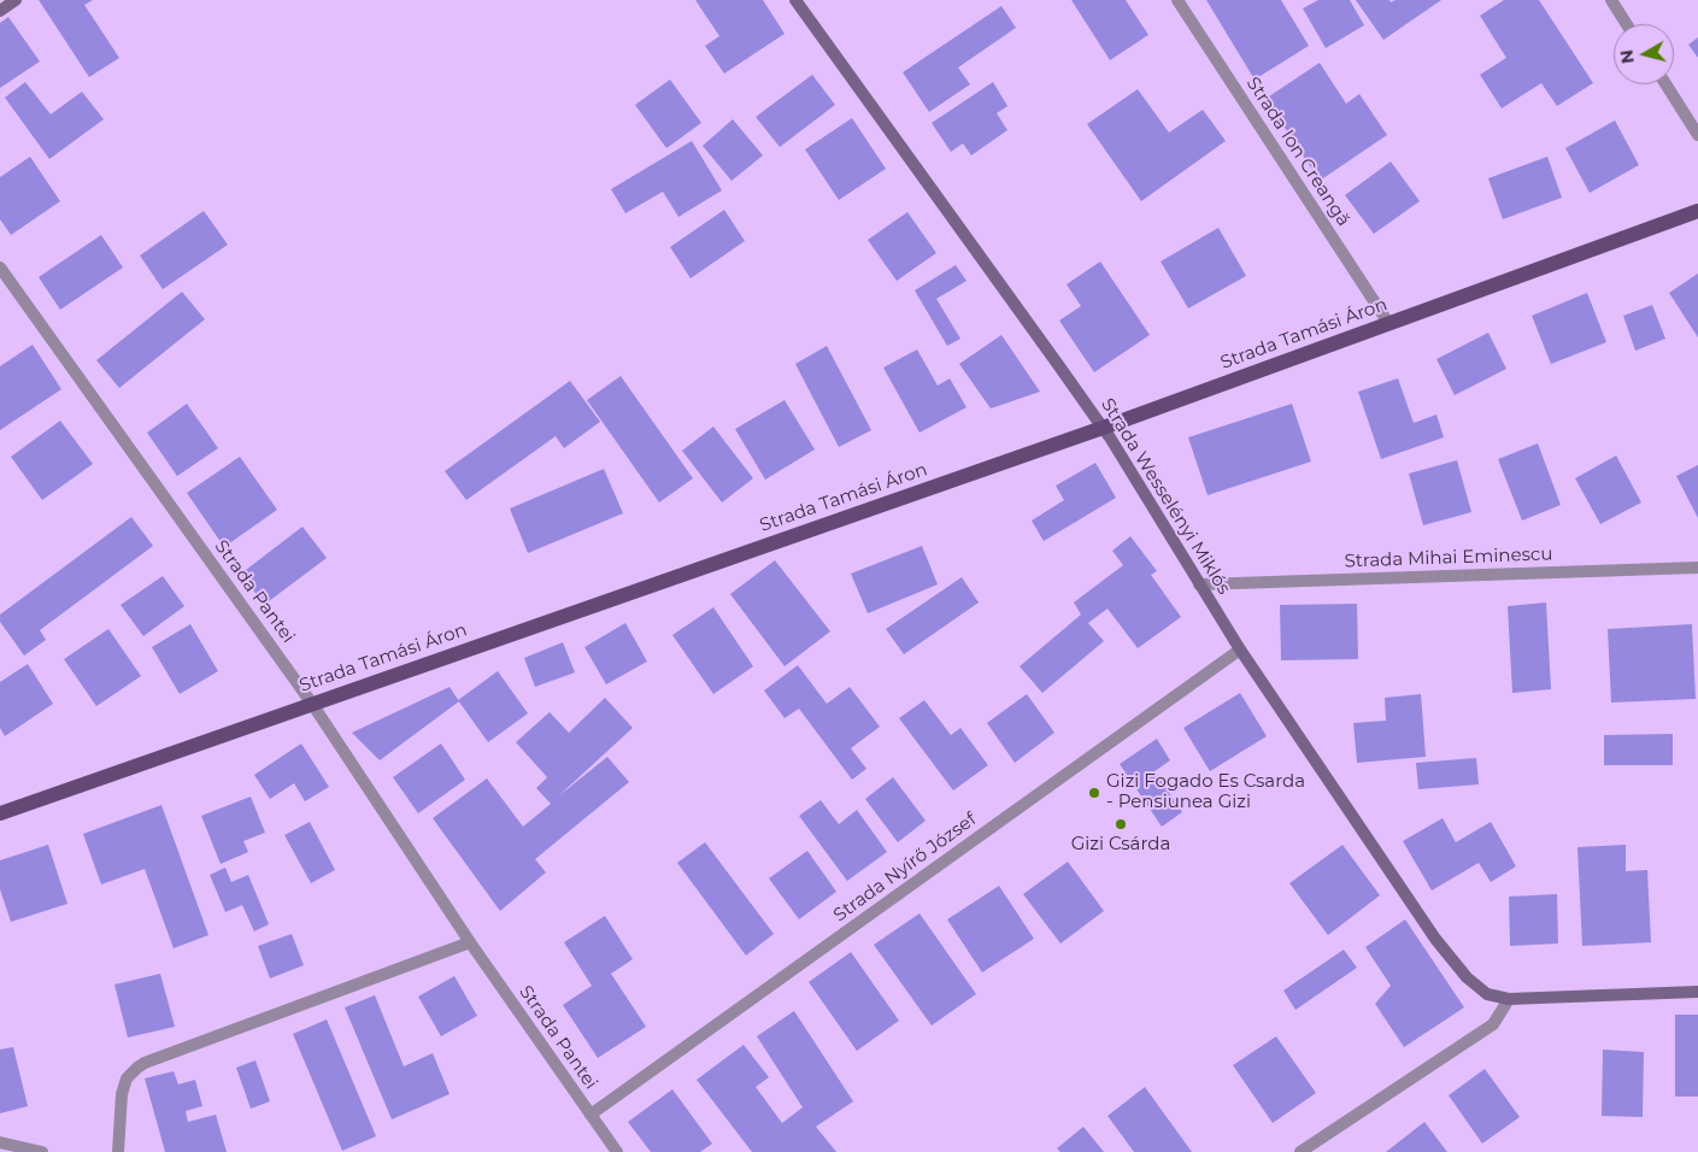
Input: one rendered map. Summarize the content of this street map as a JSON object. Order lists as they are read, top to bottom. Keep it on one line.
{"streets":{"main road":["Strada Tamási Áron","Strada Wesselényi Miklós"],"street":["Strada Ion Creangă","Strada Mihai Eminescu","Strada Pantei","Strada Nyírő József"]},"crossings":[["Strada Ion Creangă","Strada Tamási Áron"],["Strada Tamási Áron","Strada Wesselényi Miklós"],["Strada Tamási Áron","Strada Pantei"],["Strada Wesselényi Miklós","Strada Mihai Eminescu"],["Strada Wesselényi Miklós","Strada Nyírő József"],["Strada Pantei","Strada Nyírő József"]],"places":["Gizi Fogado Es Csarda - Pensiunea Gizi","Gizi Csárda"],"north":"left"}
